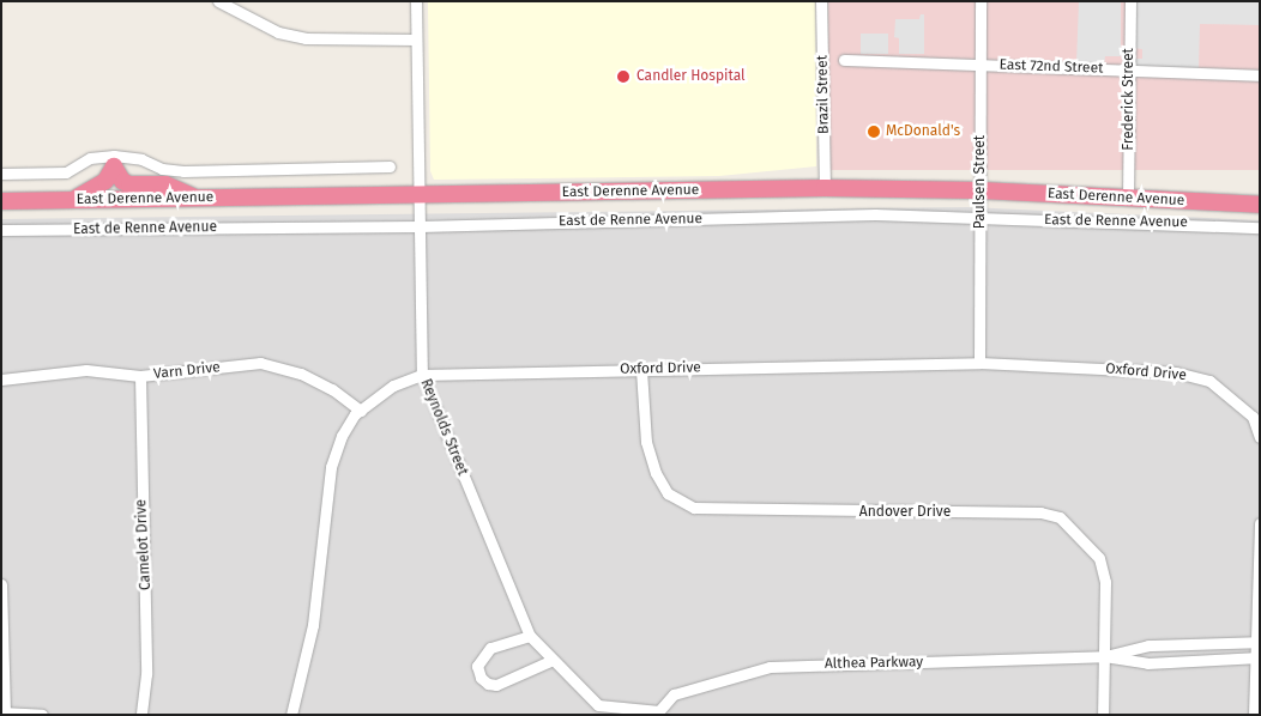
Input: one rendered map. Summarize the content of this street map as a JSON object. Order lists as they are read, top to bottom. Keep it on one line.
{"streets":{"highway":["East Derenne Avenue"],"street":["East 72nd Street","Brazil Street","Frederick Street","Paulsen Street","East de Renne Avenue","Oxford Drive","Varn Drive","Reynolds Street","Andover Drive","Camelot Drive","Althea Parkway"]},"crossings":[["East 72nd Street","Frederick Street"],["East 72nd Street","Paulsen Street"],["Brazil Street","East Derenne Avenue"],["Frederick Street","East Derenne Avenue"],["Paulsen Street","East Derenne Avenue"],["Paulsen Street","East de Renne Avenue"],["Paulsen Street","Oxford Drive"],["East Derenne Avenue","Reynolds Street"],["East de Renne Avenue","Reynolds Street"],["Oxford Drive","Varn Drive"],["Oxford Drive","Reynolds Street"],["Oxford Drive","Andover Drive"],["Varn Drive","Camelot Drive"],["Reynolds Street","Althea Parkway"],["Andover Drive","Althea Parkway"]],"places":["Candler Hospital","McDonald's"]}
